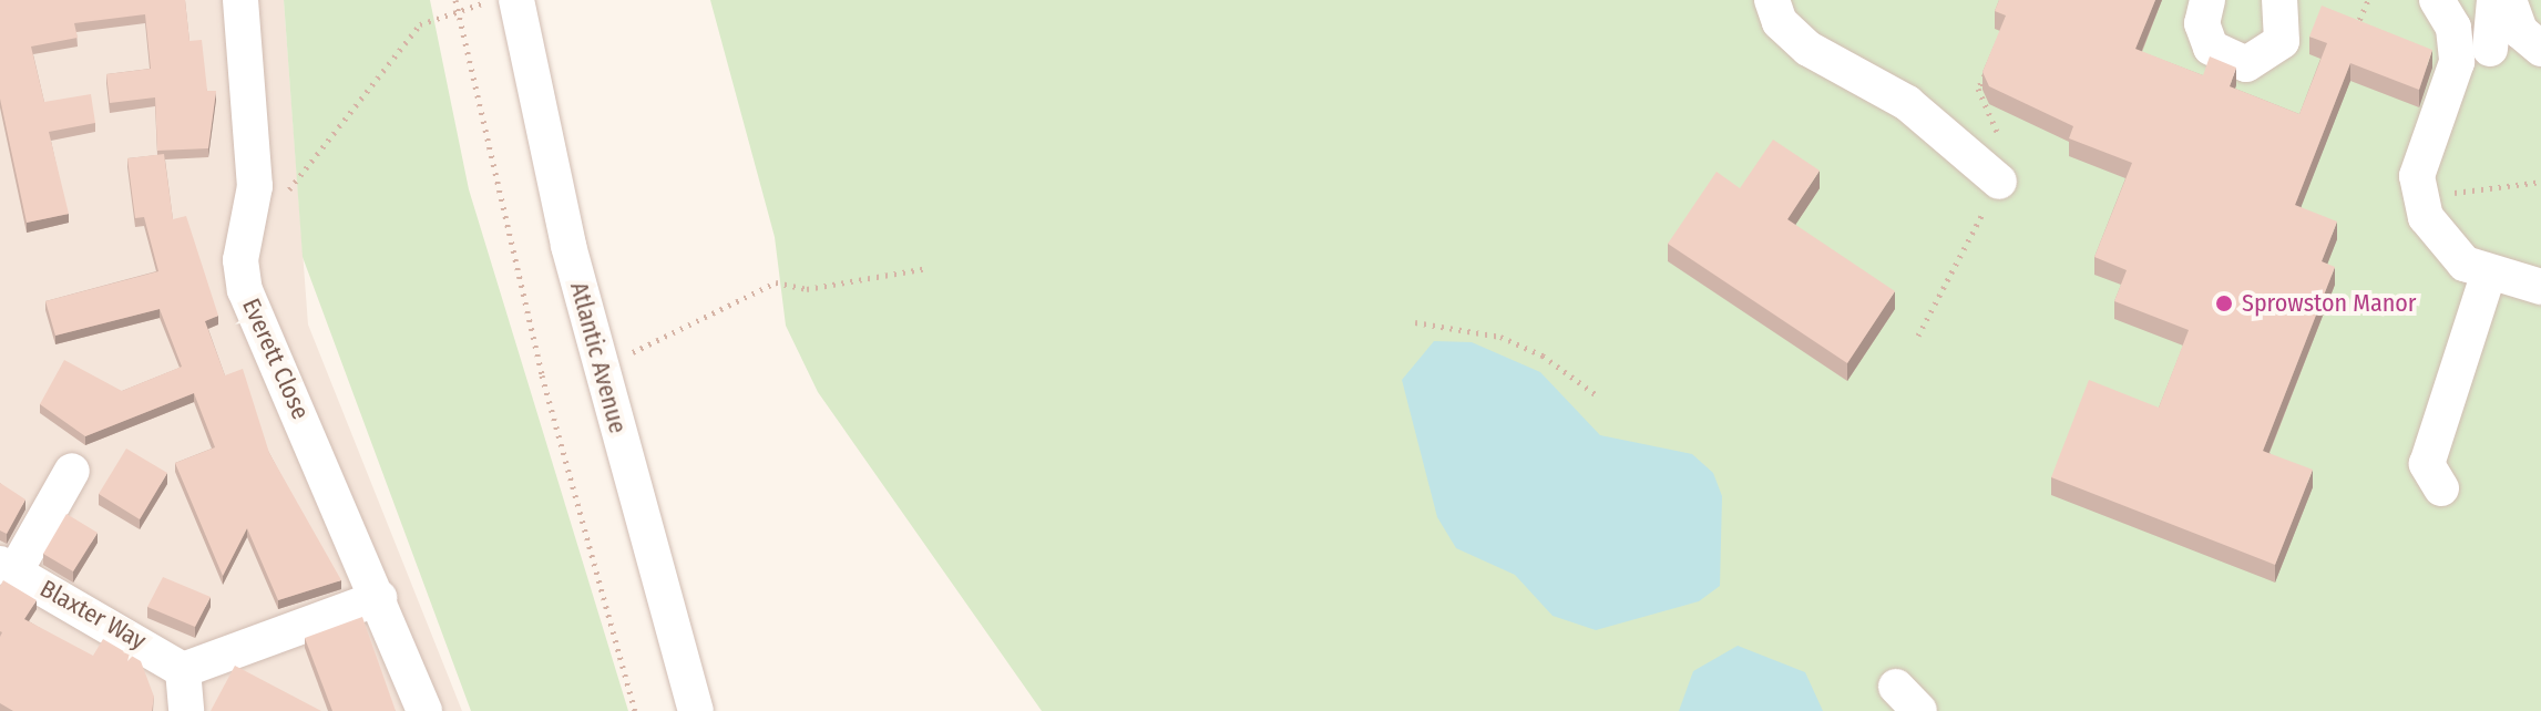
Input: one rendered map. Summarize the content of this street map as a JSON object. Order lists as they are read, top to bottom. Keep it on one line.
{"streets":{"street":["Atlantic Avenue","Everett Close","Blaxter Way"]},"places":["Sprowston Manor"]}
